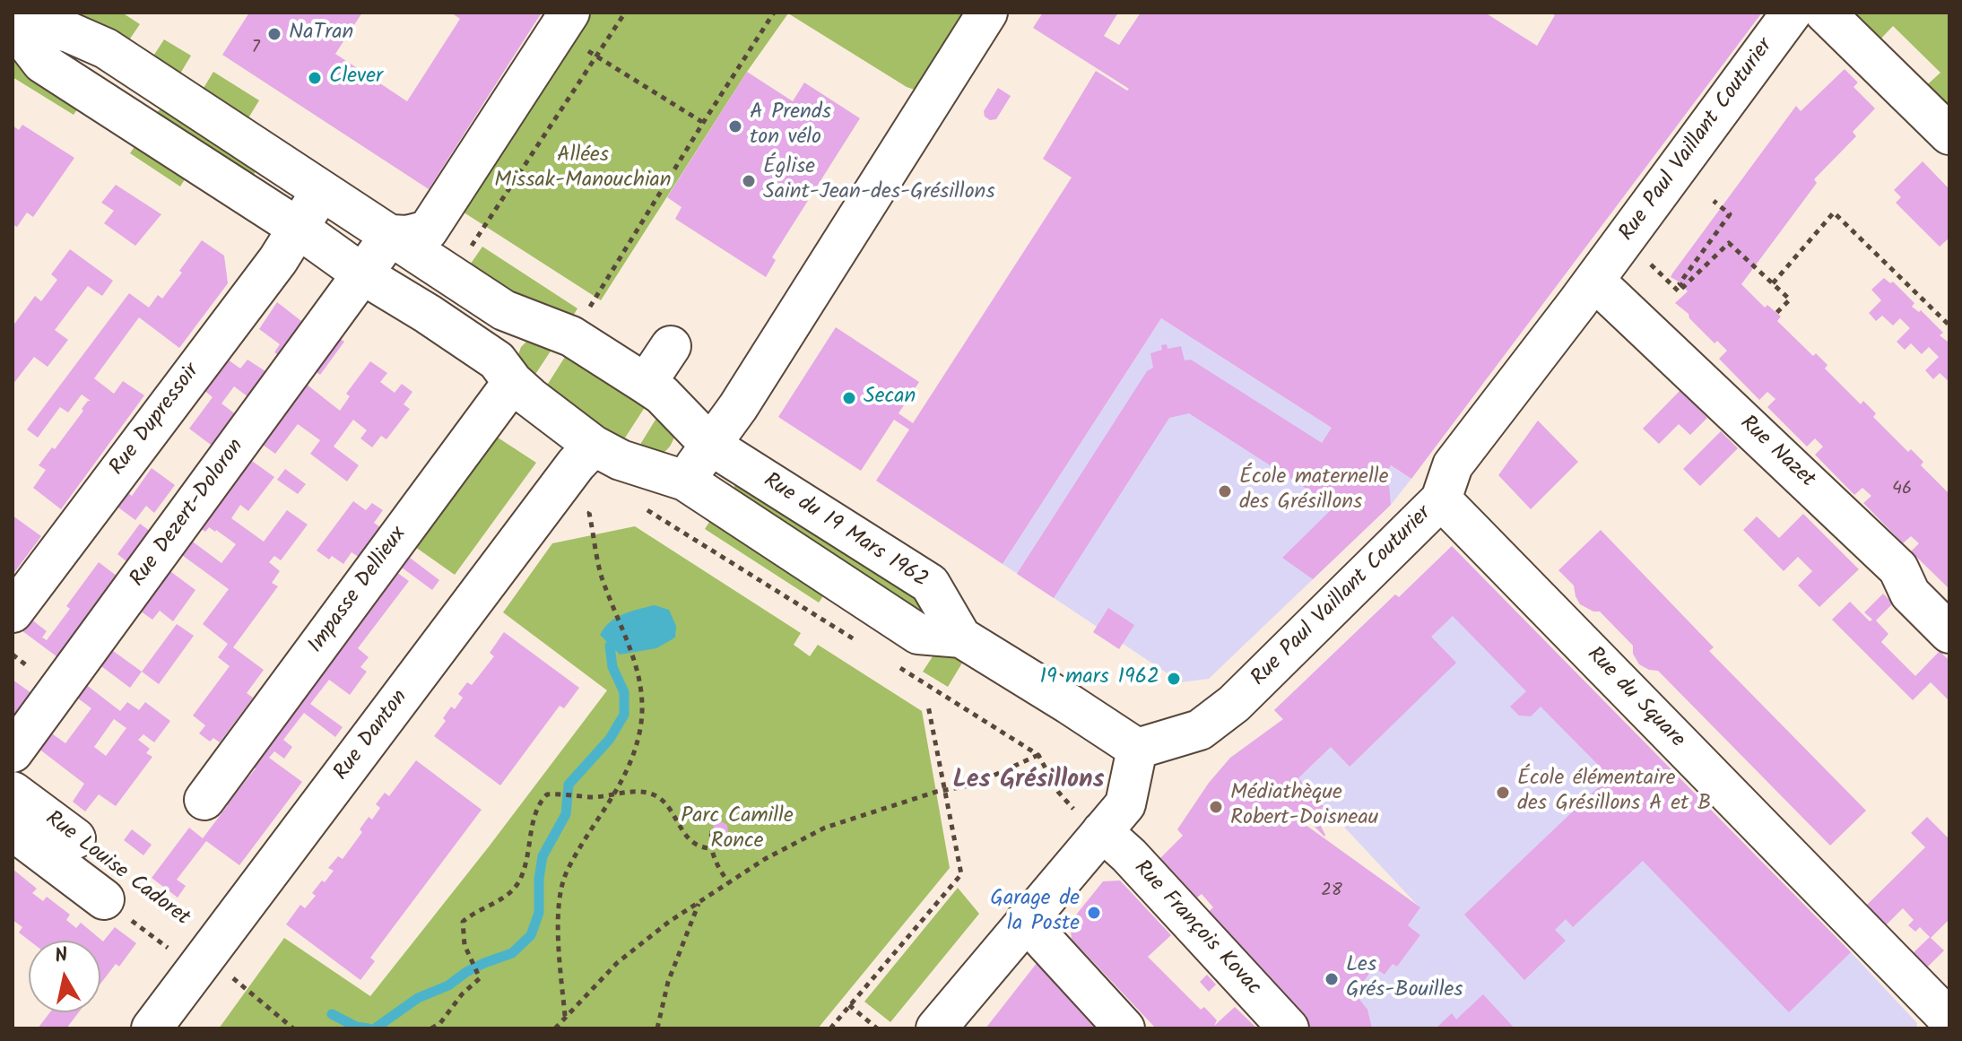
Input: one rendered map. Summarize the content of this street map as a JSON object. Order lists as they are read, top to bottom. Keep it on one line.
{"streets":{"street":["Rue Paul Vaillant Couturier","Rue Dupressoir","Rue Nazet","Rue Dezert-Doloron","Rue du 19 Mars 1962","Impasse Dellieux","Rue du Square","Rue Danton","Rue Louise Cadoret","Rue François Kovac"]},"crossings":[["Rue Paul Vaillant Couturier","Rue Nazet"],["Rue Paul Vaillant Couturier","Rue du 19 Mars 1962"],["Rue Paul Vaillant Couturier","Rue du Square"],["Rue Dupressoir","Rue du 19 Mars 1962"],["Rue Dezert-Doloron","Rue du 19 Mars 1962"],["Rue du 19 Mars 1962","Impasse Dellieux"],["Rue du 19 Mars 1962","Rue Danton"]],"districts":["Les Grésillons"],"parks":["Allées Missak-Manouchian","Parc Camille Ronce"],"places":["NaTran","Clever","A Prends ton vélo","Église Saint-Jean-des-Grésillons","Secan","École maternelle des Grésillons","19 mars 1962","École élémentaire des Grésillons A et B","Médiathèque Robert-Doisneau","Garage de la Poste","Les Grés-Bouilles"],"house_numbers":["7","46","28"],"north":"top"}
